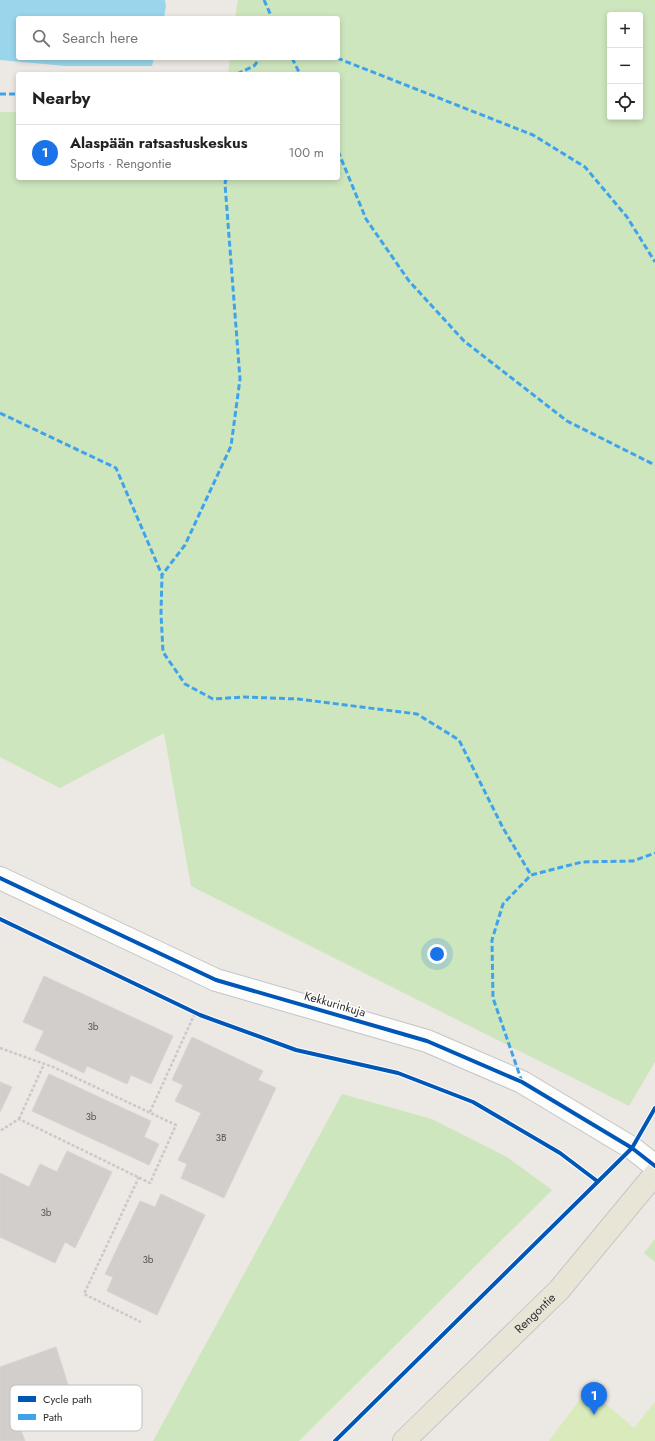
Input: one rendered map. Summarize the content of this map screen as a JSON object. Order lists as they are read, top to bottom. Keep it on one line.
{"streets":{"main road":["Rengontie"],"street":["Kekkurinkuja"]},"house_numbers":["3b","3b","3B","3b","3b"],"legend":["Cycle path","Path"],"page":{"map_buttons":["+","−"],"search":"Search here","heading":"Nearby","list":[{"mark":"1","name":"Alaspään ratsastuskeskus","note":"Sports · Rengontie","value":"100 m"}],"pins":"1"}}
